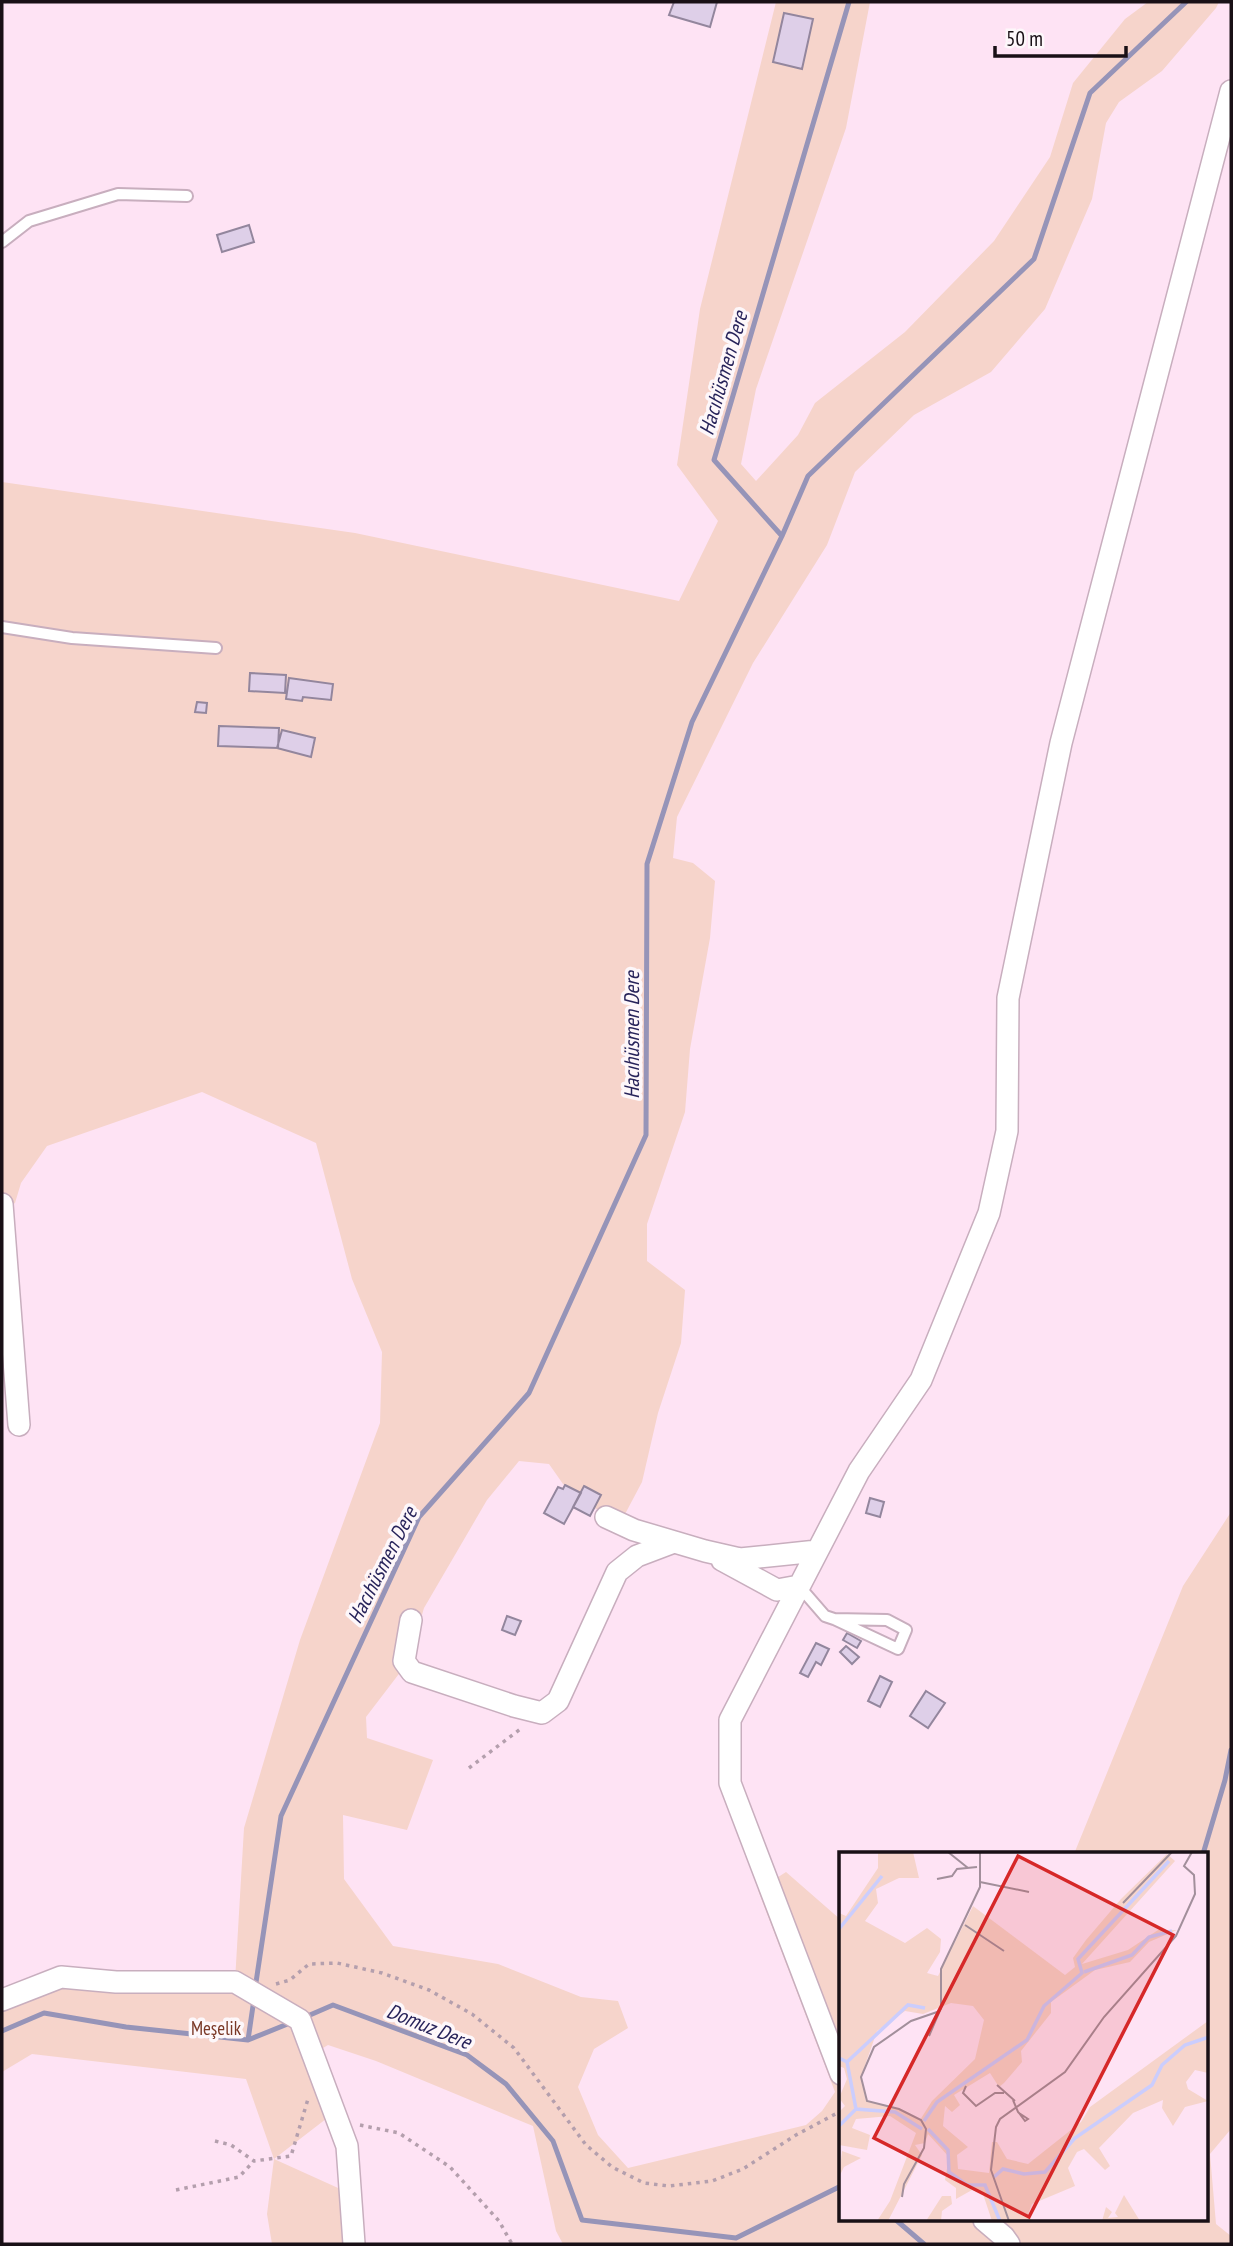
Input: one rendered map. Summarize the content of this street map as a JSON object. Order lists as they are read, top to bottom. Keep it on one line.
{"water":["Hacıhüsmen Dere","Domuz Dere"],"parks":["Meşelik"],"scale_bar":"50 m"}
